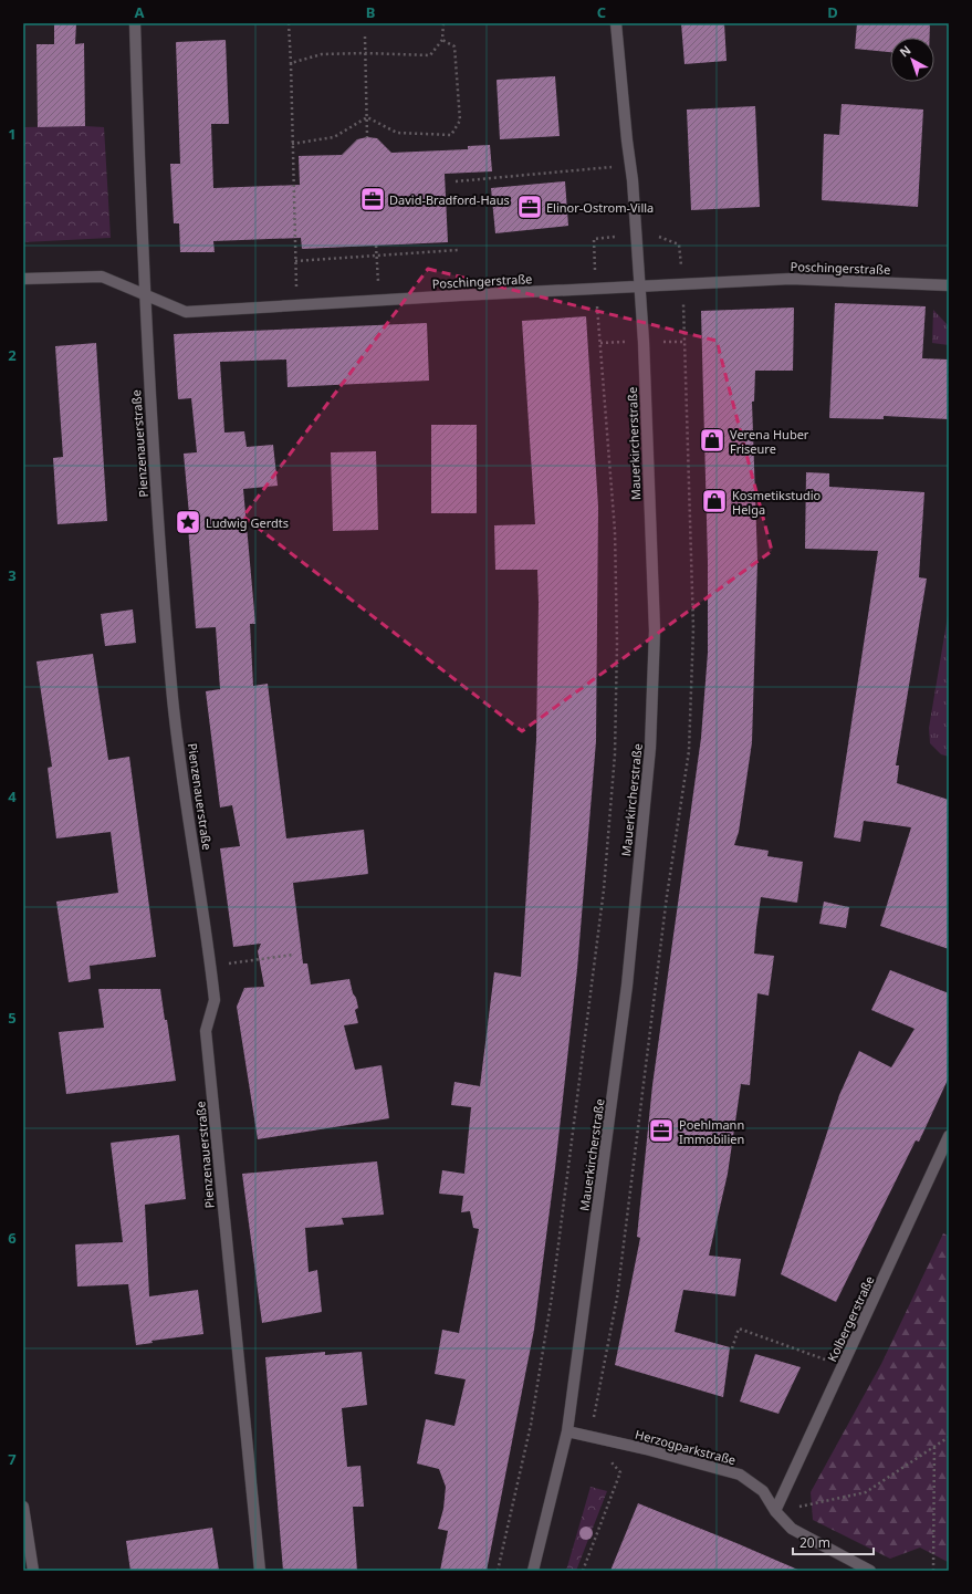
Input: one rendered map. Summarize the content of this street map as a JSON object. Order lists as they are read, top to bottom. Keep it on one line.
{"streets":{"street":["Poschingerstraße","Pienzenauerstraße","Mauerkircherstraße","Kolbergerstraße","Herzogparkstraße"]},"crossings":[["Poschingerstraße","Pienzenauerstraße"],["Poschingerstraße","Mauerkircherstraße"],["Mauerkircherstraße","Herzogparkstraße"],["Kolbergerstraße","Herzogparkstraße"]],"places":{"office":["David-Bradford-Haus","Elinor-Ostrom-Villa","Poehlmann Immobilien"],"shop":["Verena Huber Friseure","Kosmetikstudio Helga"],"place":["Ludwig Gerdts"]},"scale_bar":"20 m","north":"top left","grid":{"columns":["A","B","C","D"],"rows":["1","2","3","4","5","6","7"]}}
